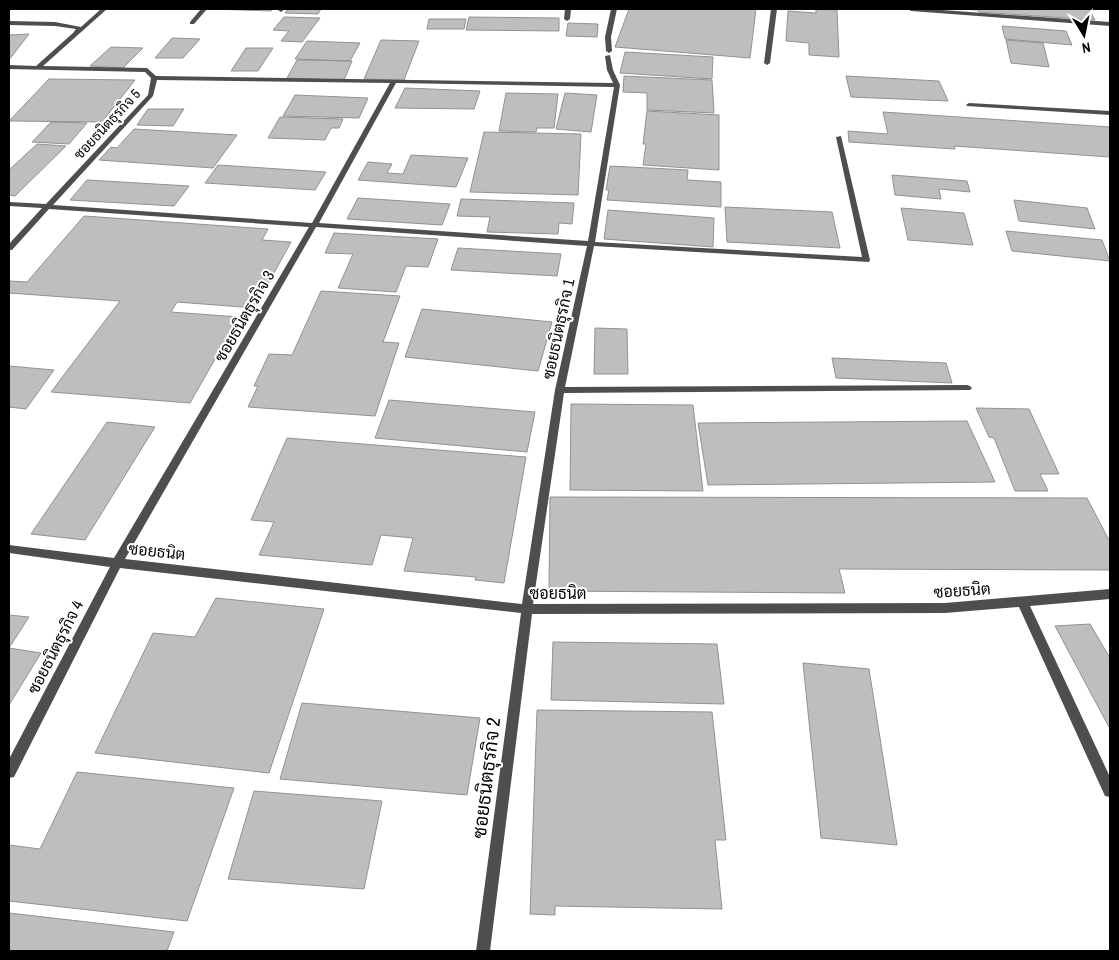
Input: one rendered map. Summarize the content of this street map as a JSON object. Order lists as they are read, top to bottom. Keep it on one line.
{"streets":{"street":["ซอยธนิตธุรกิจ 5","ซอยธนิตธุรกิจ 3","ซอยธนิตธุรกิจ 1","ซอยธนิต","ซอยธนิตธุรกิจ 4","ซอยธนิตธุรกิจ 2"]},"crossings":[["ซอยธนิตธุรกิจ 3","ซอยธนิต"],["ซอยธนิตธุรกิจ 3","ซอยธนิตธุรกิจ 4"],["ซอยธนิตธุรกิจ 1","ซอยธนิต"],["ซอยธนิตธุรกิจ 1","ซอยธนิตธุรกิจ 2"],["ซอยธนิต","ซอยธนิตธุรกิจ 4"],["ซอยธนิต","ซอยธนิตธุรกิจ 2"]],"north":"bottom"}
